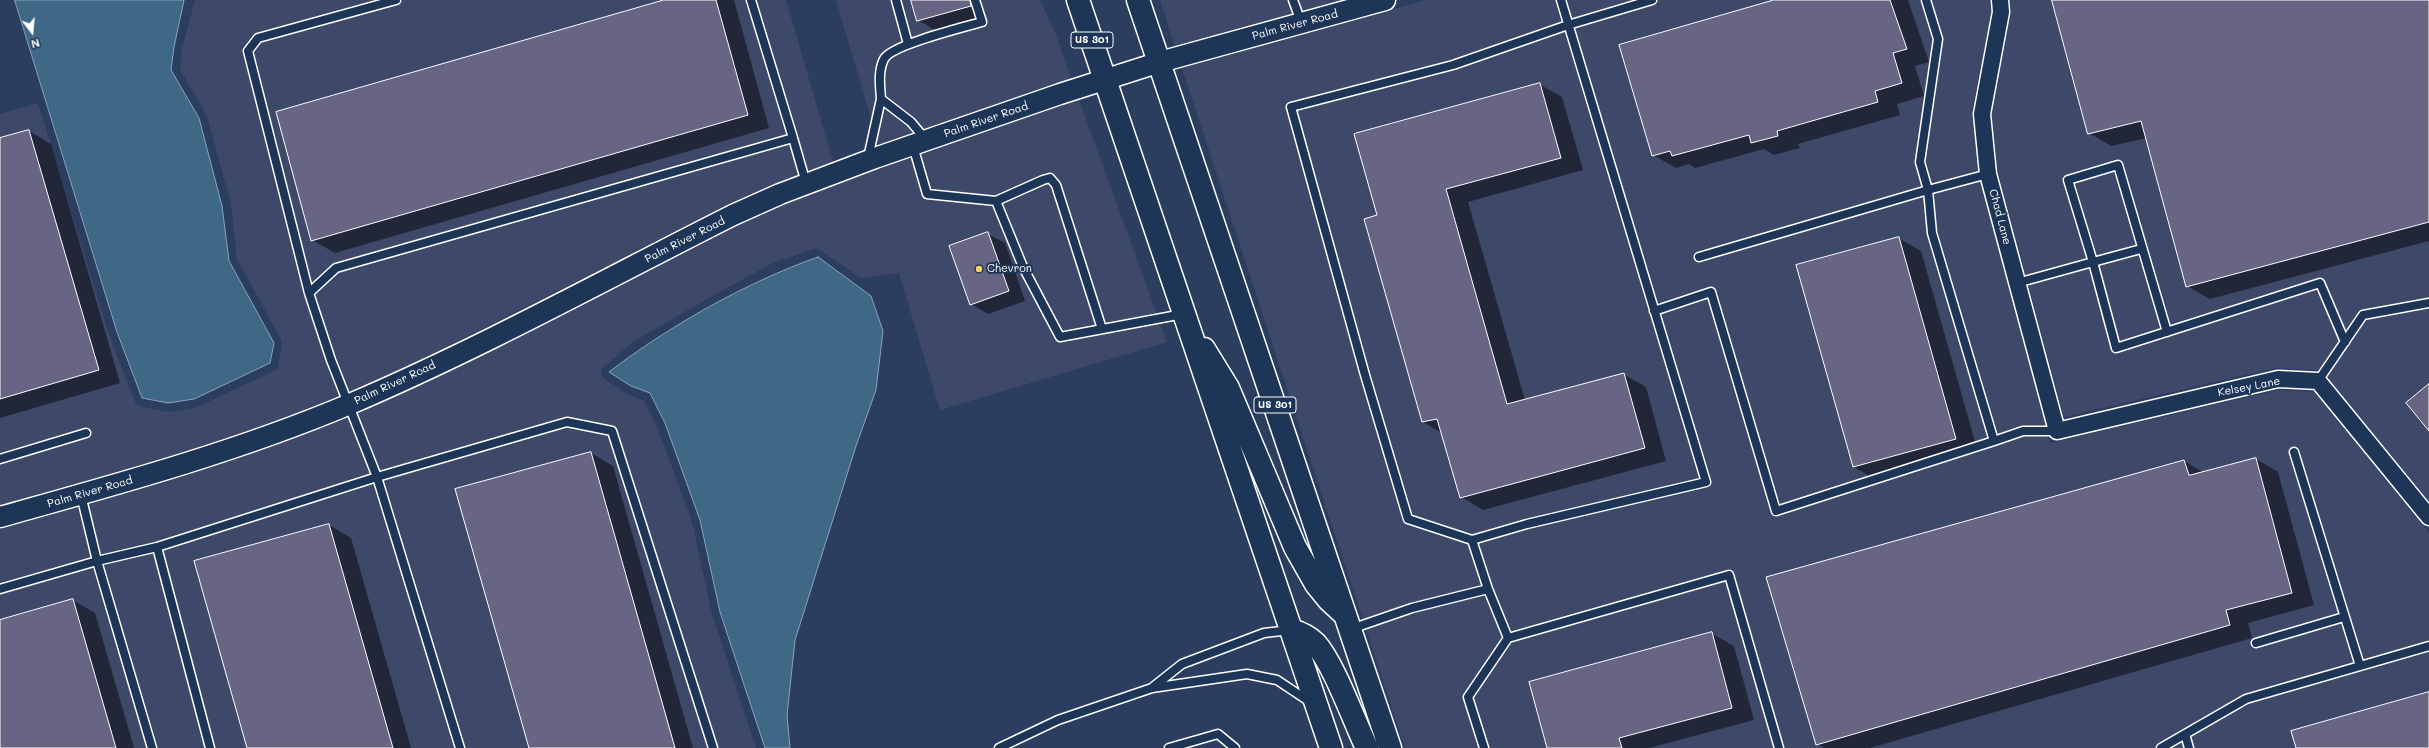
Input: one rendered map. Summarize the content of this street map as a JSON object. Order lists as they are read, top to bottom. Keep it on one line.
{"streets":{"main road":["US 301"],"street":["Palm River Road","Chad Lane","Kelsey Lane"]},"crossings":[["Palm River Road","US 301"],["Chad Lane","Kelsey Lane"]],"places":["Chevron"],"north":"bottom"}
